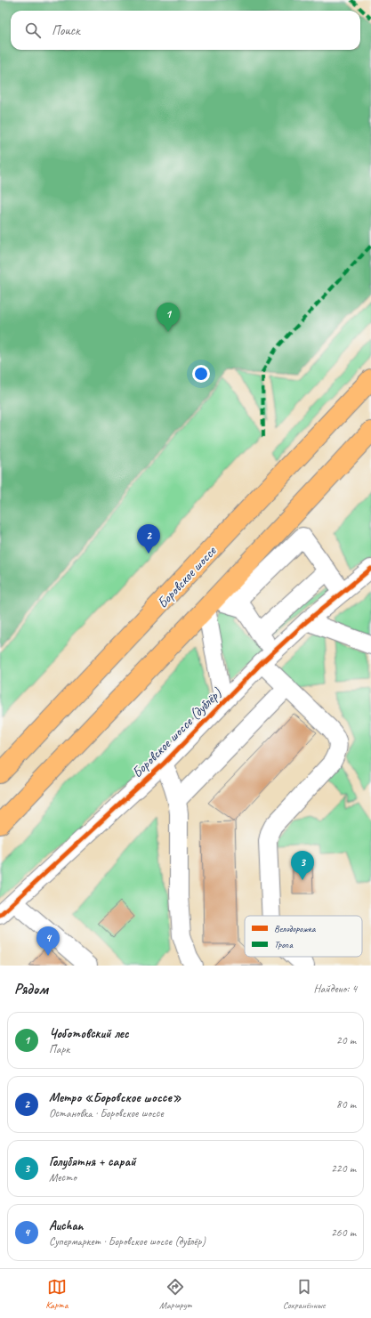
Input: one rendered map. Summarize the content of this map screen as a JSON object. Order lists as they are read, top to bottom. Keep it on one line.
{"streets":{"main road":["Боровское шоссе"],"street":["Боровское шоссе (дублёр)"]},"legend":["Велодорожка","Тропа"],"page":{"search":"Поиск","pins":["1","2","3","4"],"heading":["Рядом","Найдено: 4"],"list":[{"mark":"1","name":"Чоботовский лес","note":"Парк","value":"20 m"},{"mark":"2","name":"Метро «Боровское шоссе»","note":"Остановка · Боровское шоссе","value":"80 m"},{"mark":"3","name":"Голубятня + сарай","note":"Место","value":"220 m"},{"mark":"4","name":"Auchan","note":"Супермаркет · Боровское шоссе (дублёр)","value":"260 m"}],"nav":["Карта","Маршрут","Сохранённые"]}}
